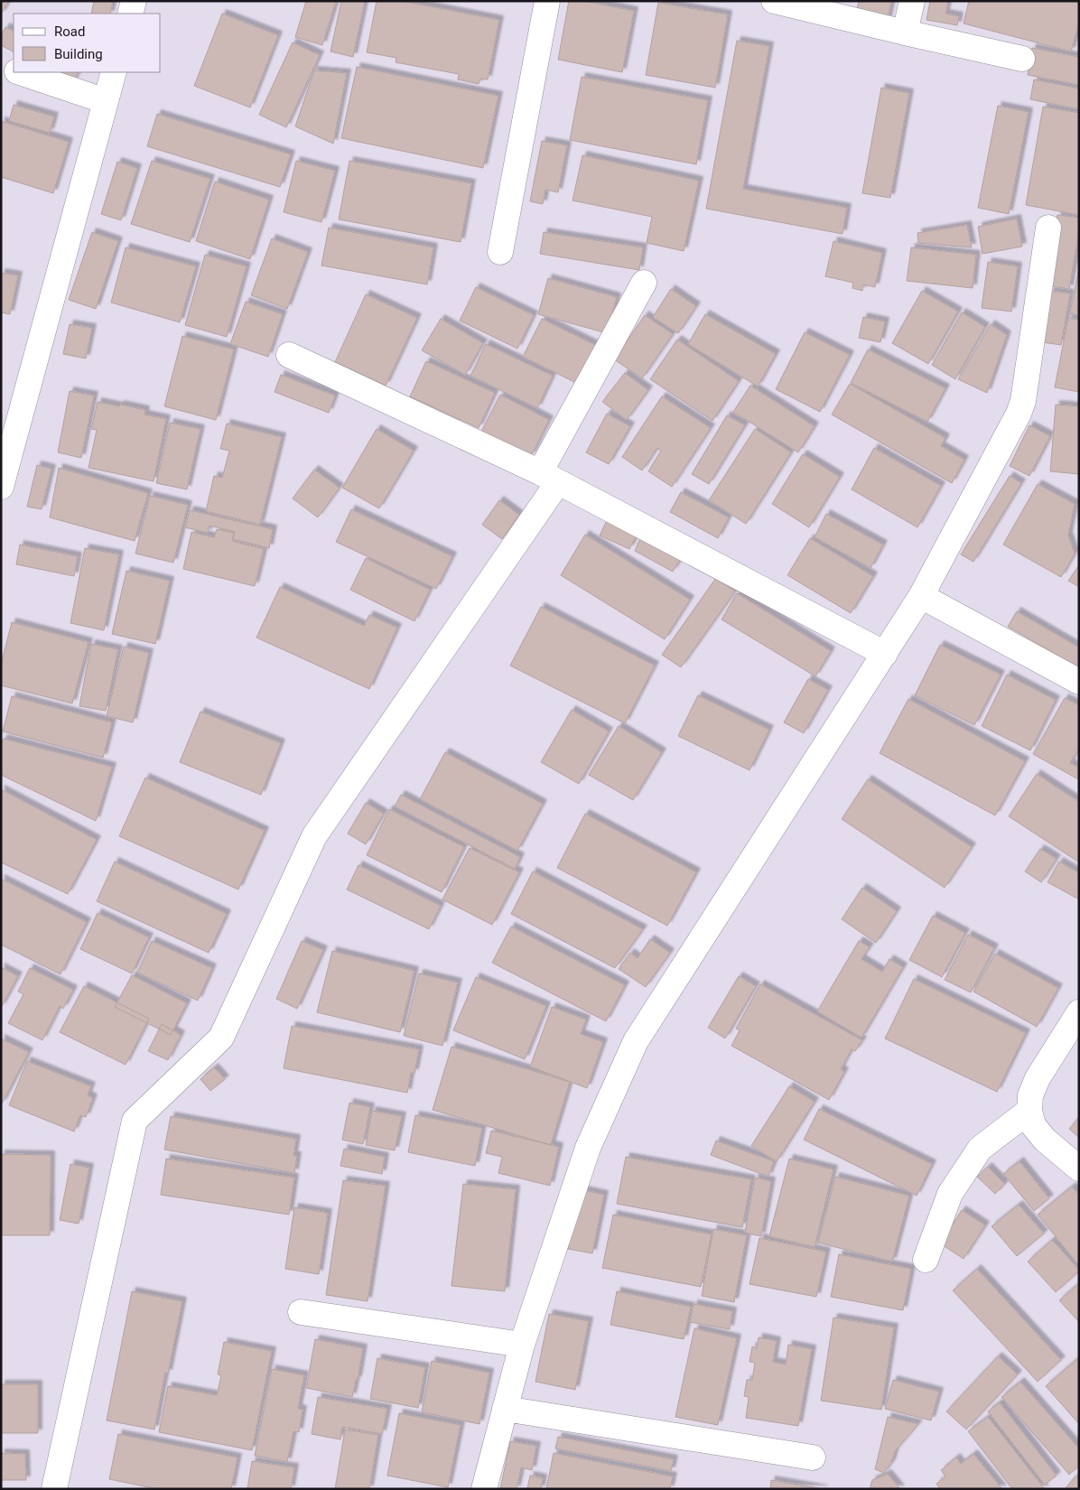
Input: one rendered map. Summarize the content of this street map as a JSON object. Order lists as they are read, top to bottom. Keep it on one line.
{"legend":["Road","Building"]}
